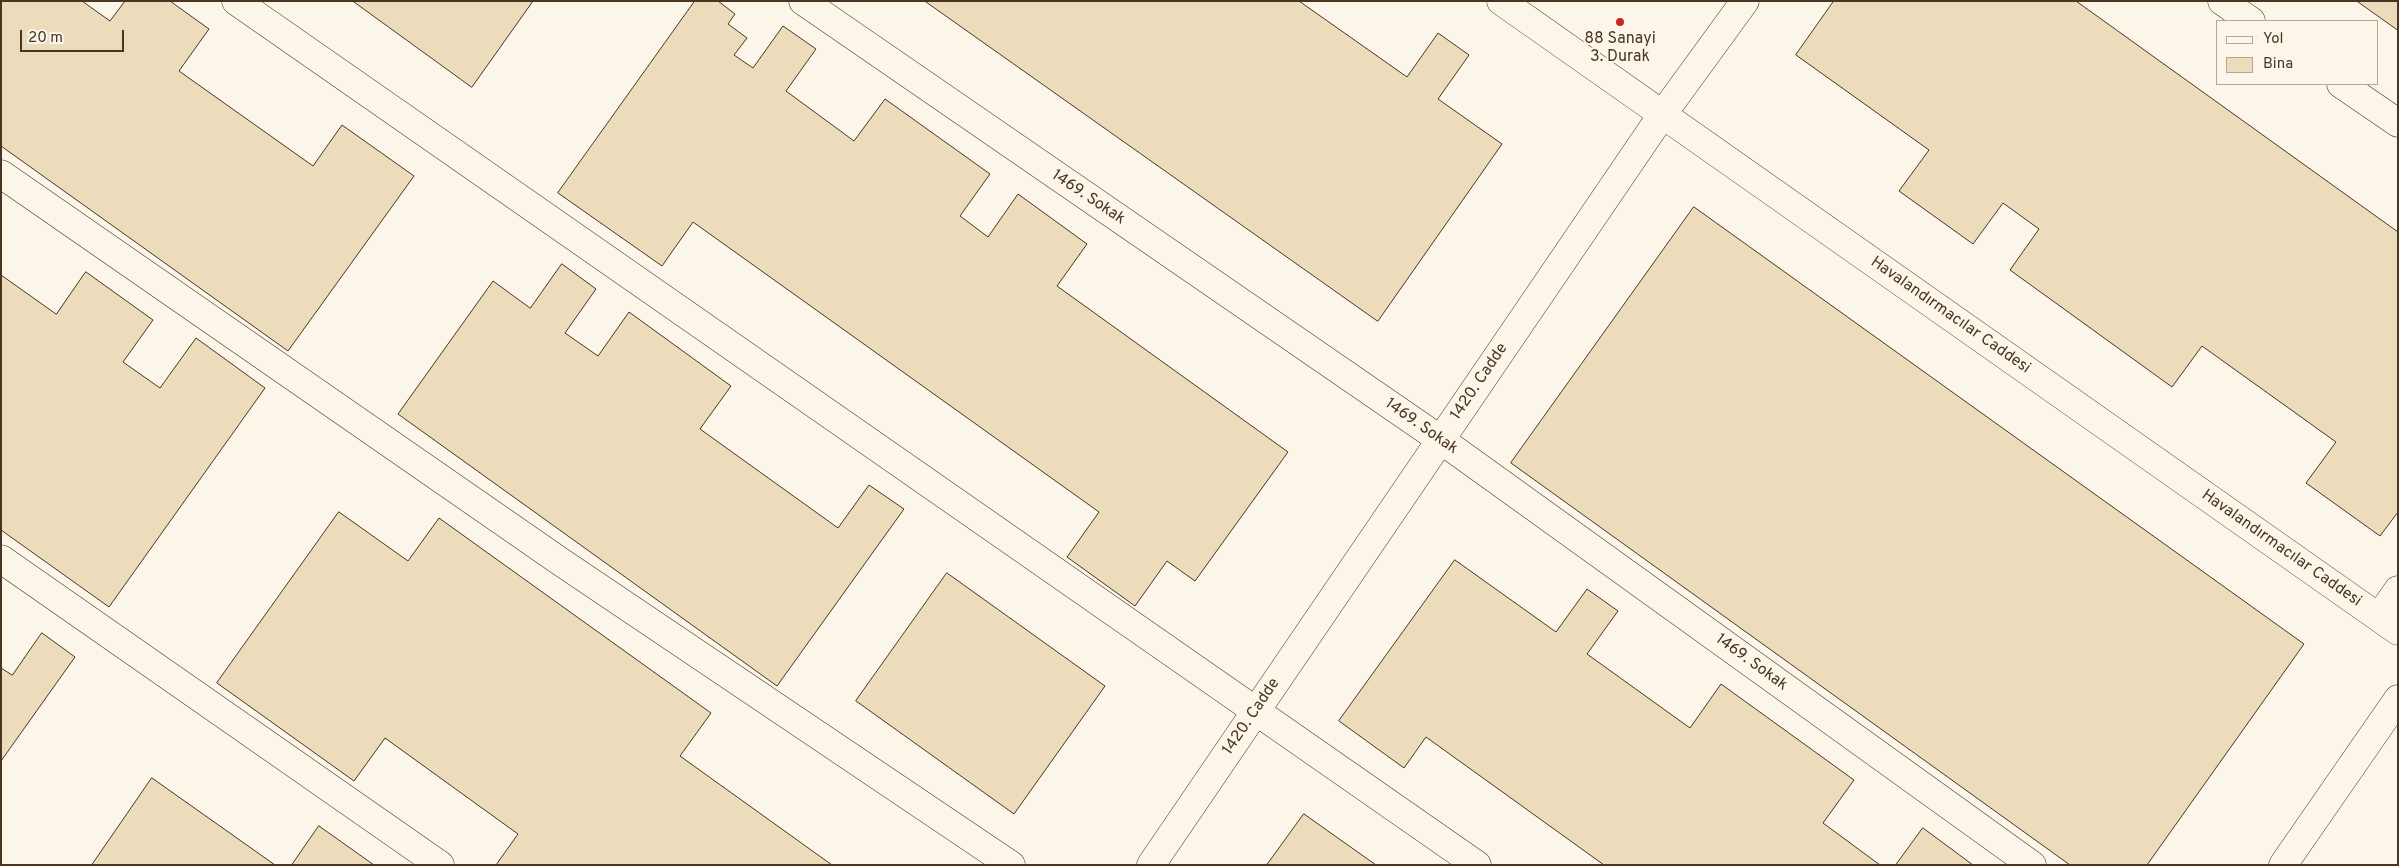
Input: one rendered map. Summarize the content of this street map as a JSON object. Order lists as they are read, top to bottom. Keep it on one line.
{"streets":{"street":["1469. Sokak","Havalandırmacılar Caddesi","1420. Cadde"]},"crossings":[["1469. Sokak","1420. Cadde"],["Havalandırmacılar Caddesi","1420. Cadde"]],"places":["88 Sanayi 3. Durak"],"legend":["Yol","Bina"],"scale_bar":"20 m"}
